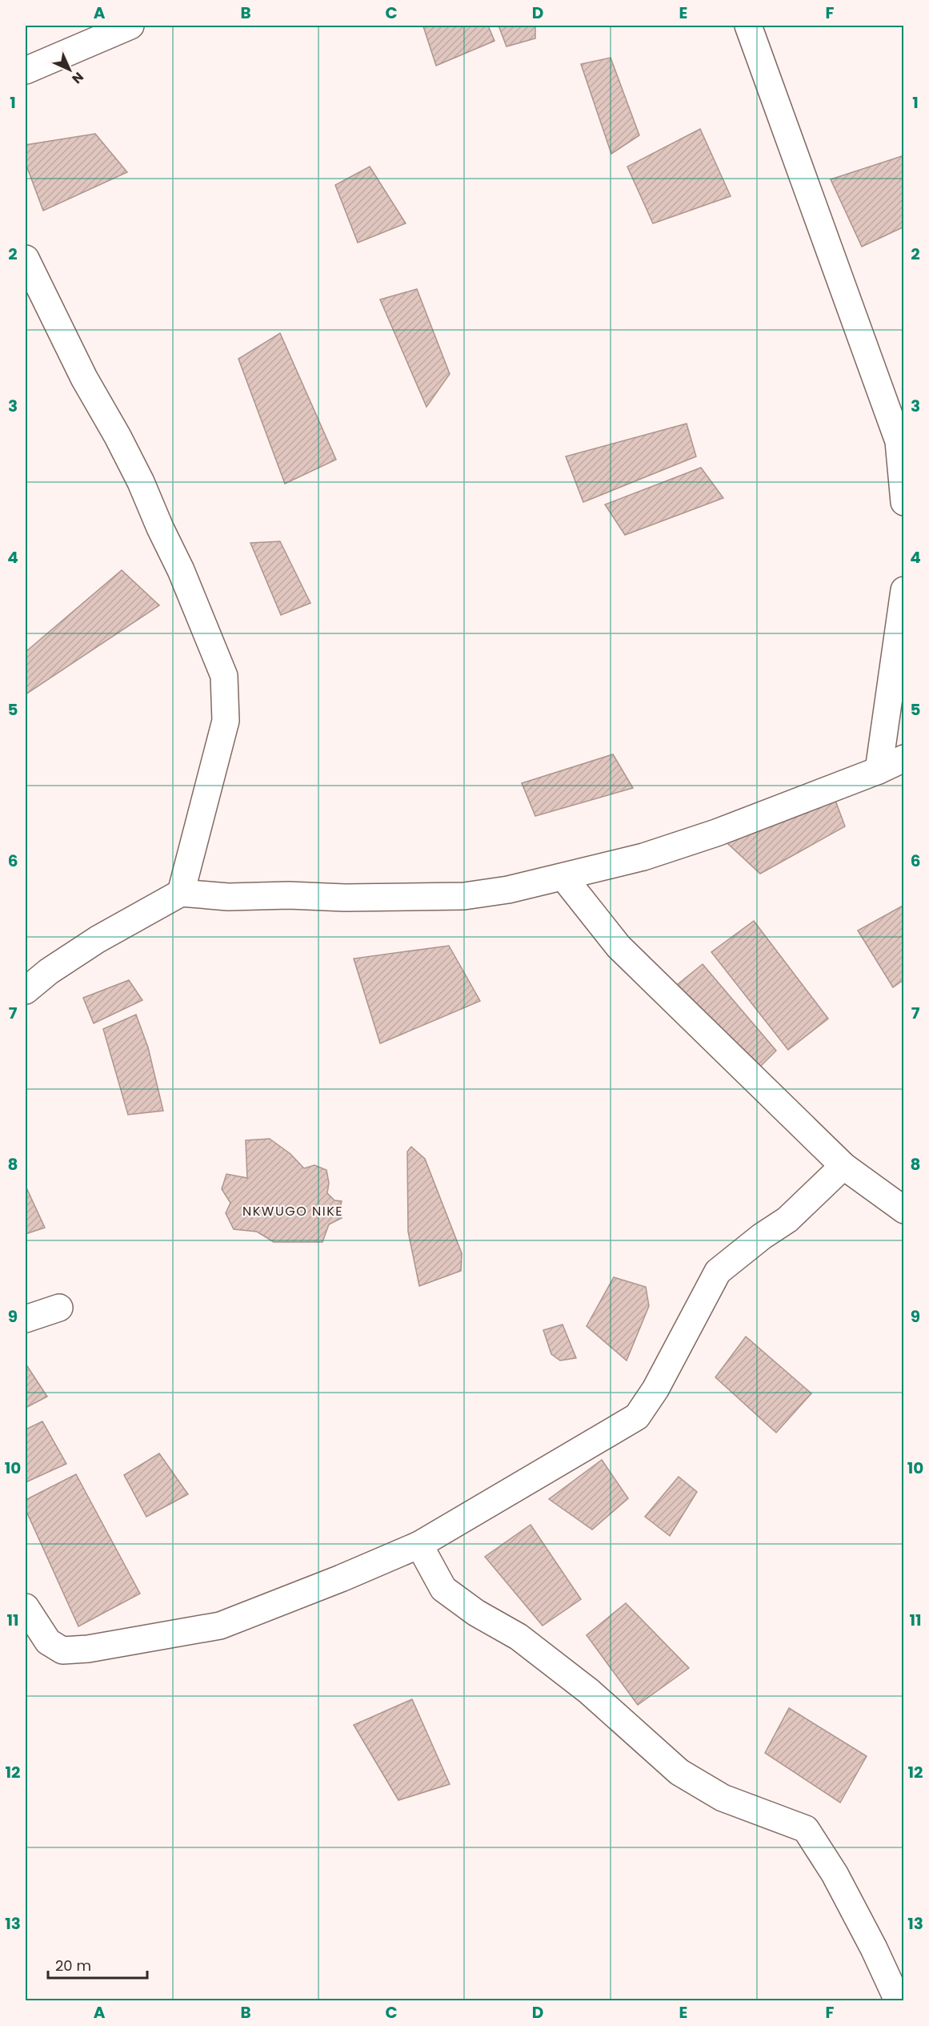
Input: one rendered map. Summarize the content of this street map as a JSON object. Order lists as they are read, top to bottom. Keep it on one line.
{"districts":["NKWUGO NIKE"],"scale_bar":"20 m","north":"bottom right","grid":{"columns":["A","B","C","D","E","F"],"rows":["1","2","3","4","5","6","7","8","9","10","11","12","13"]}}
